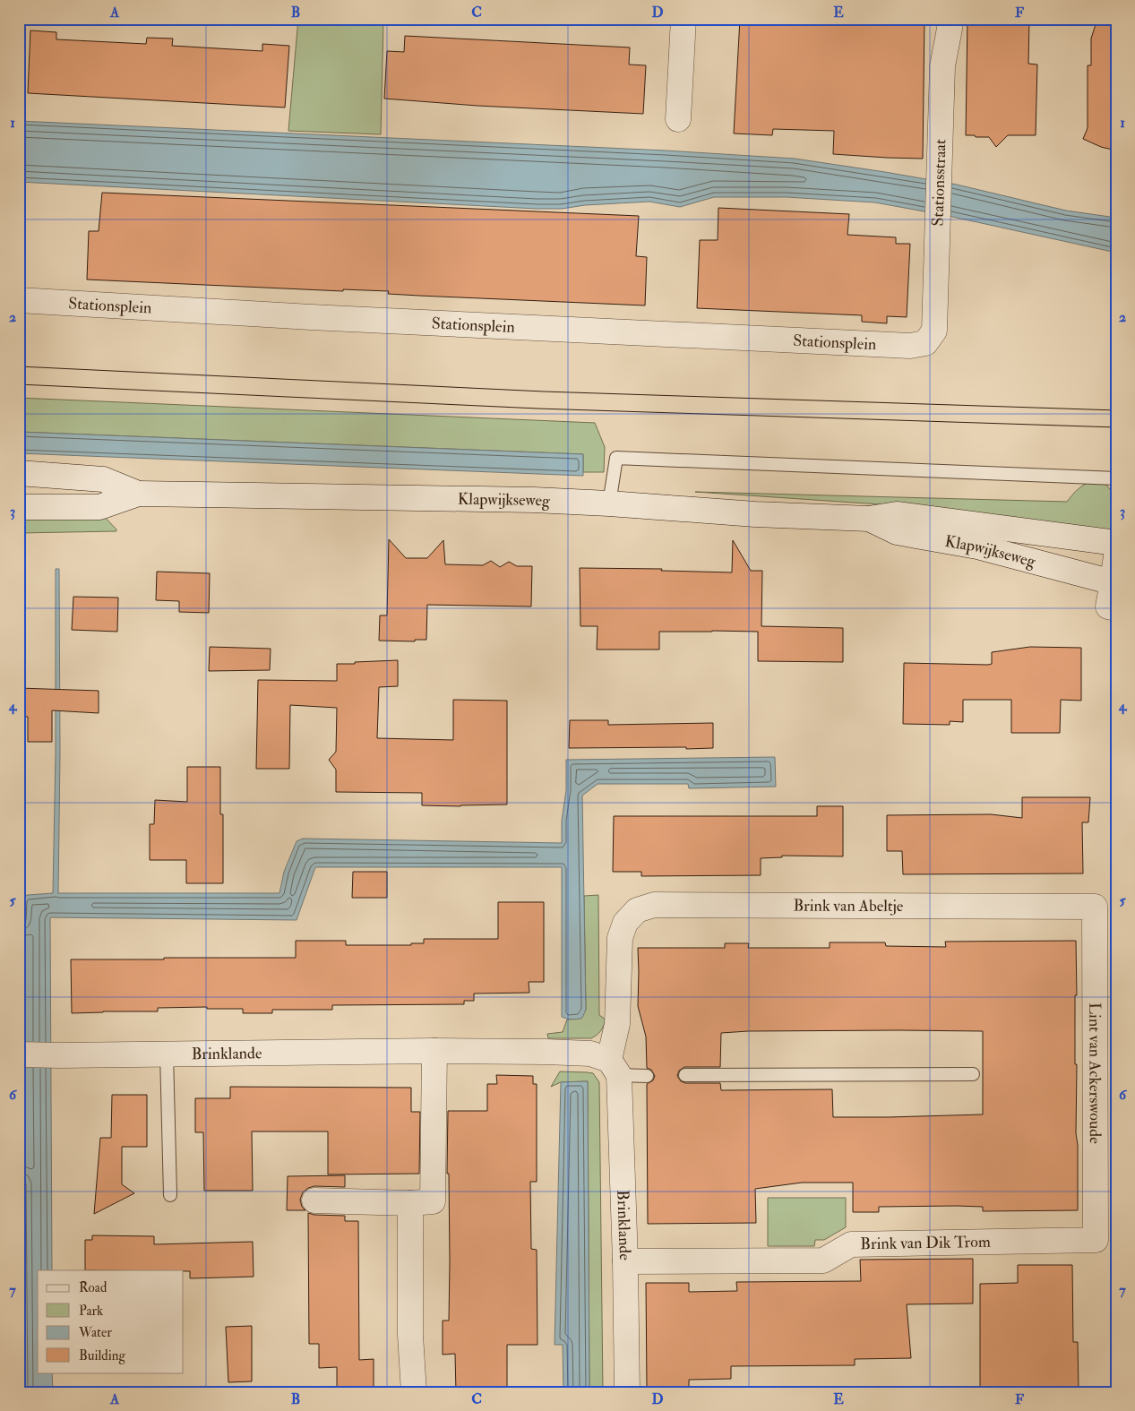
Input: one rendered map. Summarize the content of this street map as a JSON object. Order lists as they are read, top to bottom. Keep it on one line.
{"streets":{"street":["Stationsstraat","Stationsplein","Klapwijkseweg","Brink van Abeltje","Brinklande","Lint van Ackerswoude","Brink van Dik Trom"]},"crossings":[["Stationsstraat","Stationsplein"],["Brink van Abeltje","Brinklande"],["Brink van Abeltje","Lint van Ackerswoude"],["Brinklande","Brink van Dik Trom"],["Lint van Ackerswoude","Brink van Dik Trom"]],"legend":["Road","Park","Water","Building"],"grid":{"columns":["A","B","C","D","E","F"],"rows":["1","2","3","4","5","6","7"]}}
